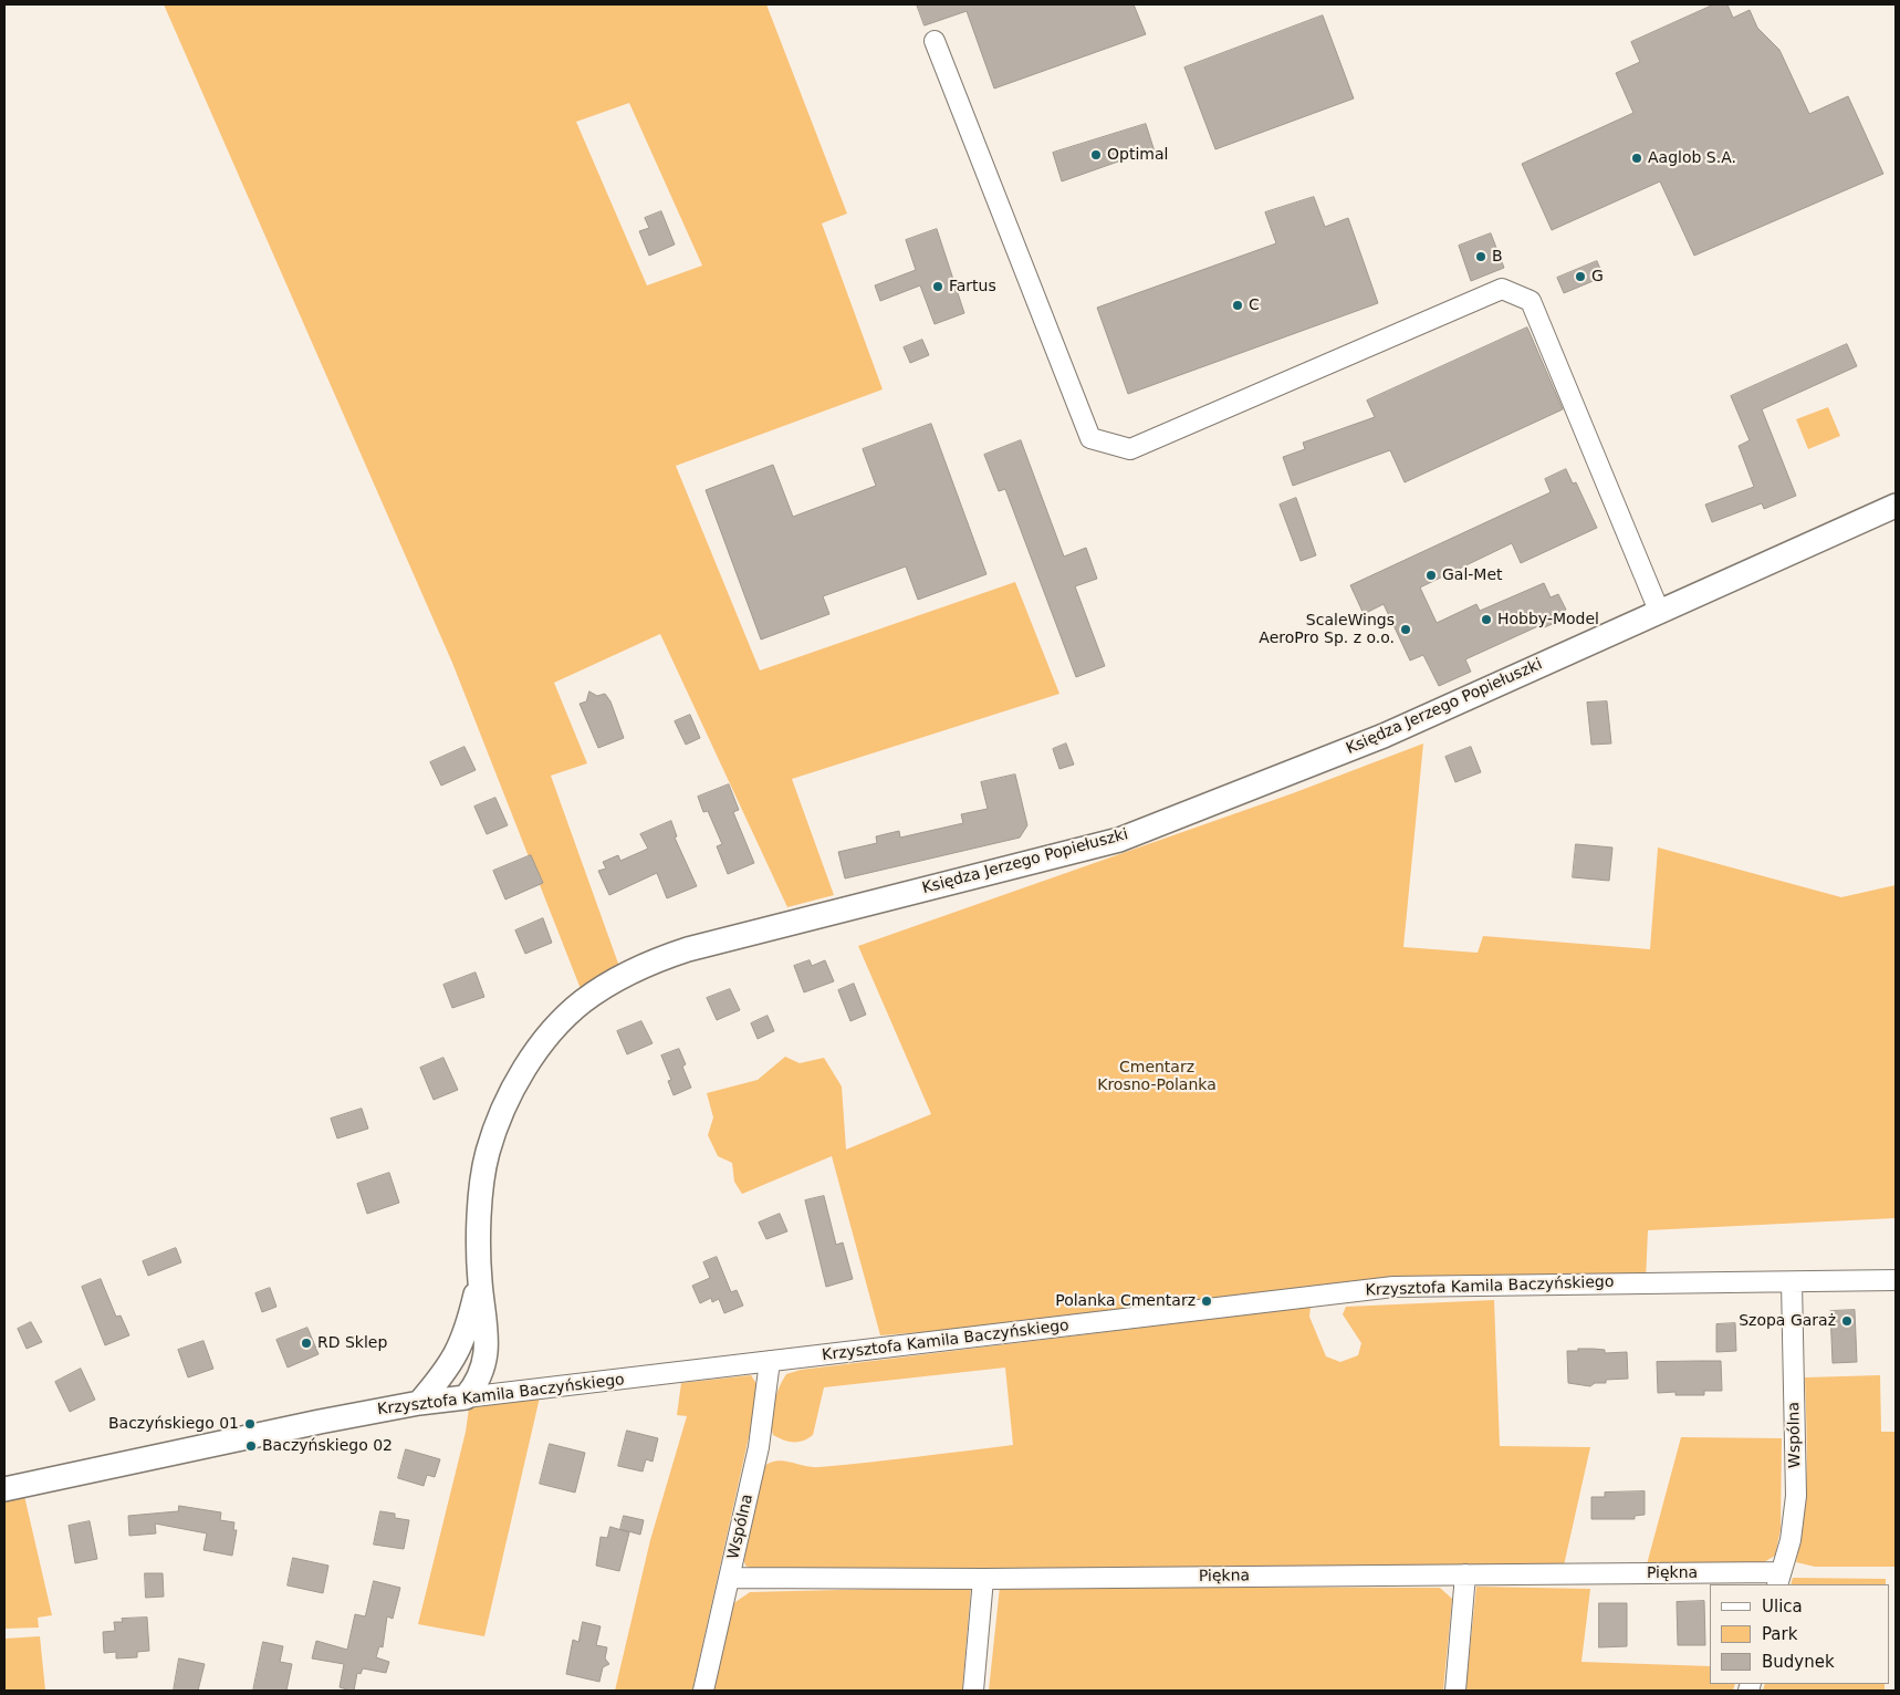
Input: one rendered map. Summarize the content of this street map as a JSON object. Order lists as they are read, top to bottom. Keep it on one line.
{"streets":{"street":["Księdza Jerzego Popiełuszki","Krzysztofa Kamila Baczyńskiego","Wspólna","Piękna"]},"crossings":[["Księdza Jerzego Popiełuszki","Krzysztofa Kamila Baczyńskiego"],["Krzysztofa Kamila Baczyńskiego","Wspólna"],["Wspólna","Piękna"]],"parks":["Cmentarz Krosno-Polanka"],"places":["Optimal","Aaglob S.A.","B","G","Fartus","C","Gal-Met","Hobby-Model","ScaleWings AeroPro Sp. z o.o.","Polanka Cmentarz","Szopa Garaż","RD Sklep","Baczyńskiego 01","Baczyńskiego 02"],"legend":["Ulica","Park","Budynek"]}
